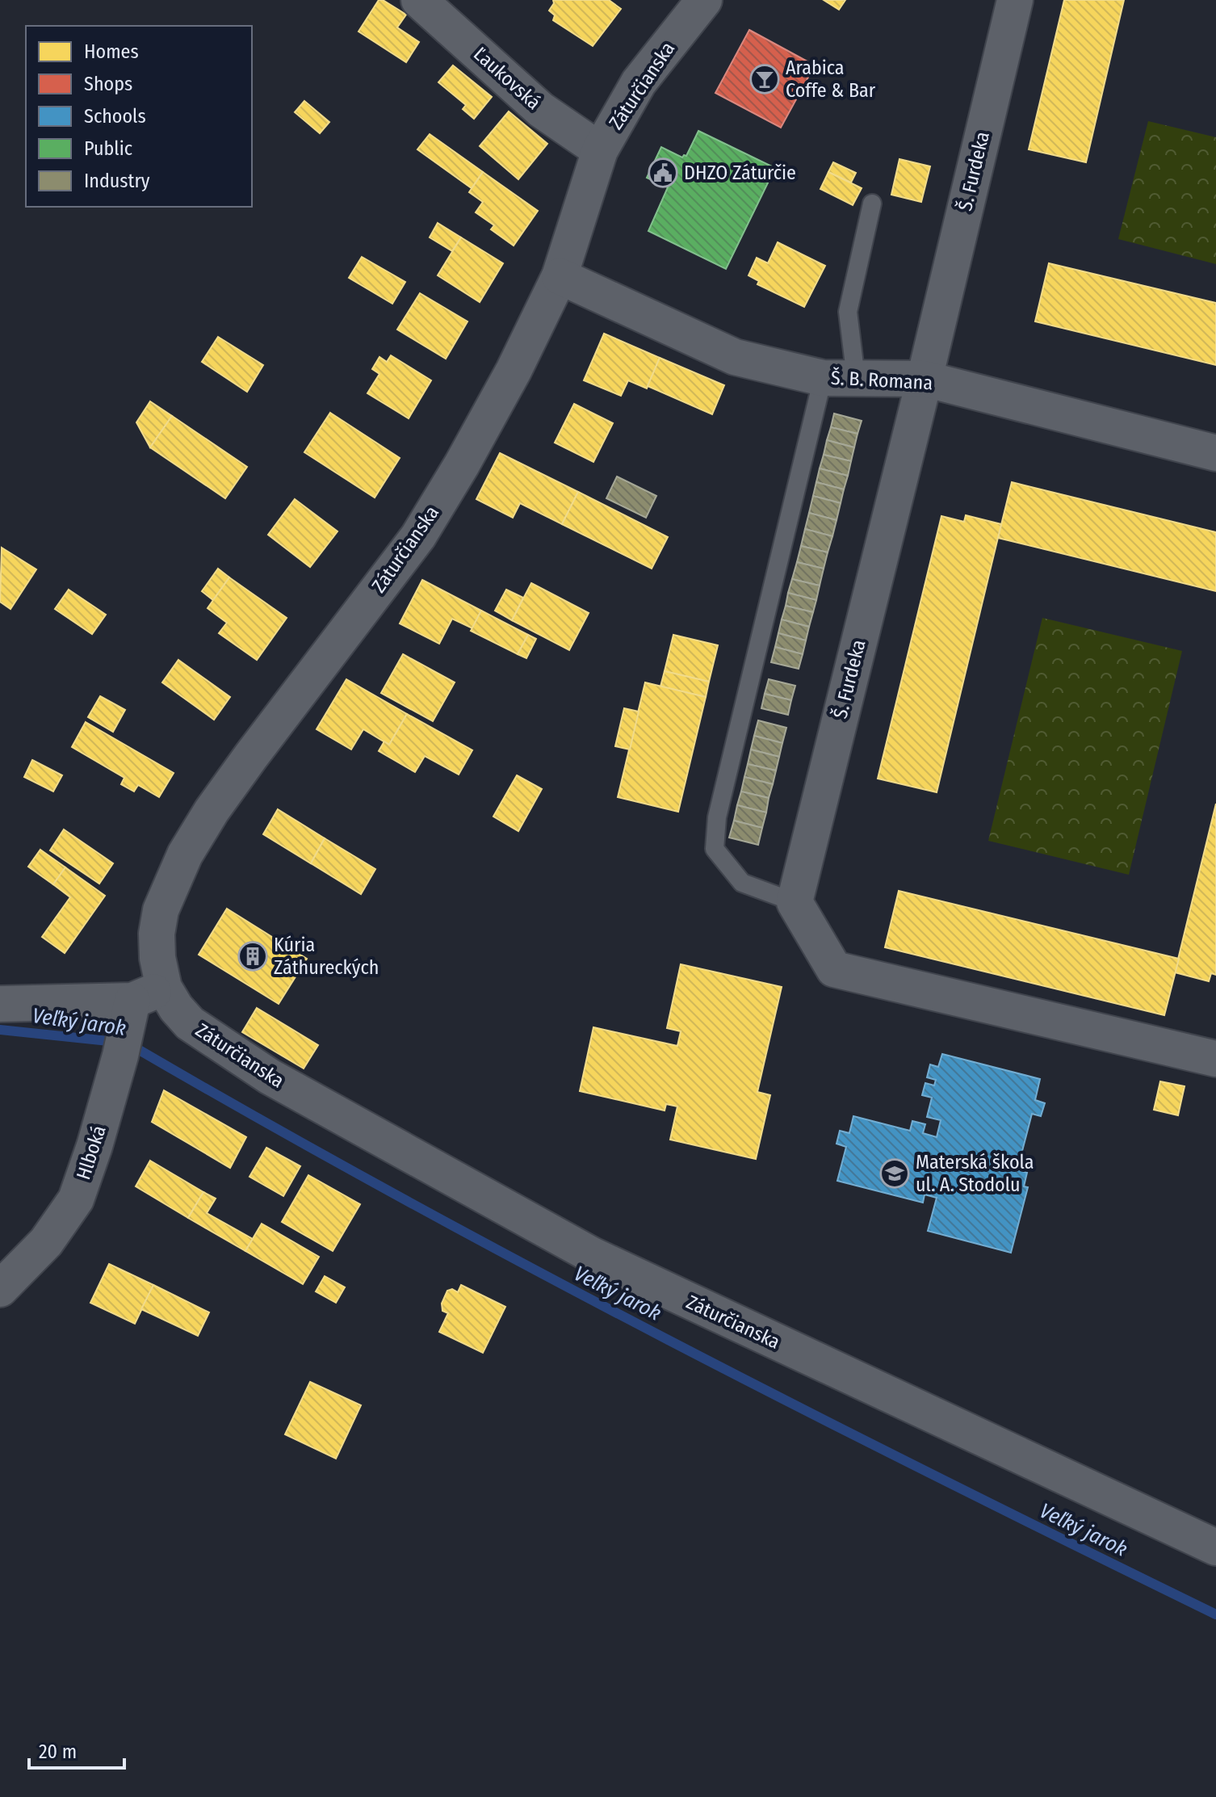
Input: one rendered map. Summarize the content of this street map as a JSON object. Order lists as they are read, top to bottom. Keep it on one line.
{"streets":{"street":["Ľaukovská","Záturčianska","Š. Furdeka","Š. B. Romana","Hlboká"]},"crossings":[["Ľaukovská","Záturčianska"],["Záturčianska","Š. B. Romana"],["Záturčianska","Hlboká"],["Š. Furdeka","Š. B. Romana"]],"water":["Veľký jarok"],"places":{"bar":["Arabica Coffe & Bar"],"public building":["DHZO Záturčie"],"building":["Kúria Záthureckých"],"school or university":["Materská škola ul. A. Stodolu"]},"legend":["Homes","Shops","Schools","Public","Industry"],"scale_bar":"20 m"}
